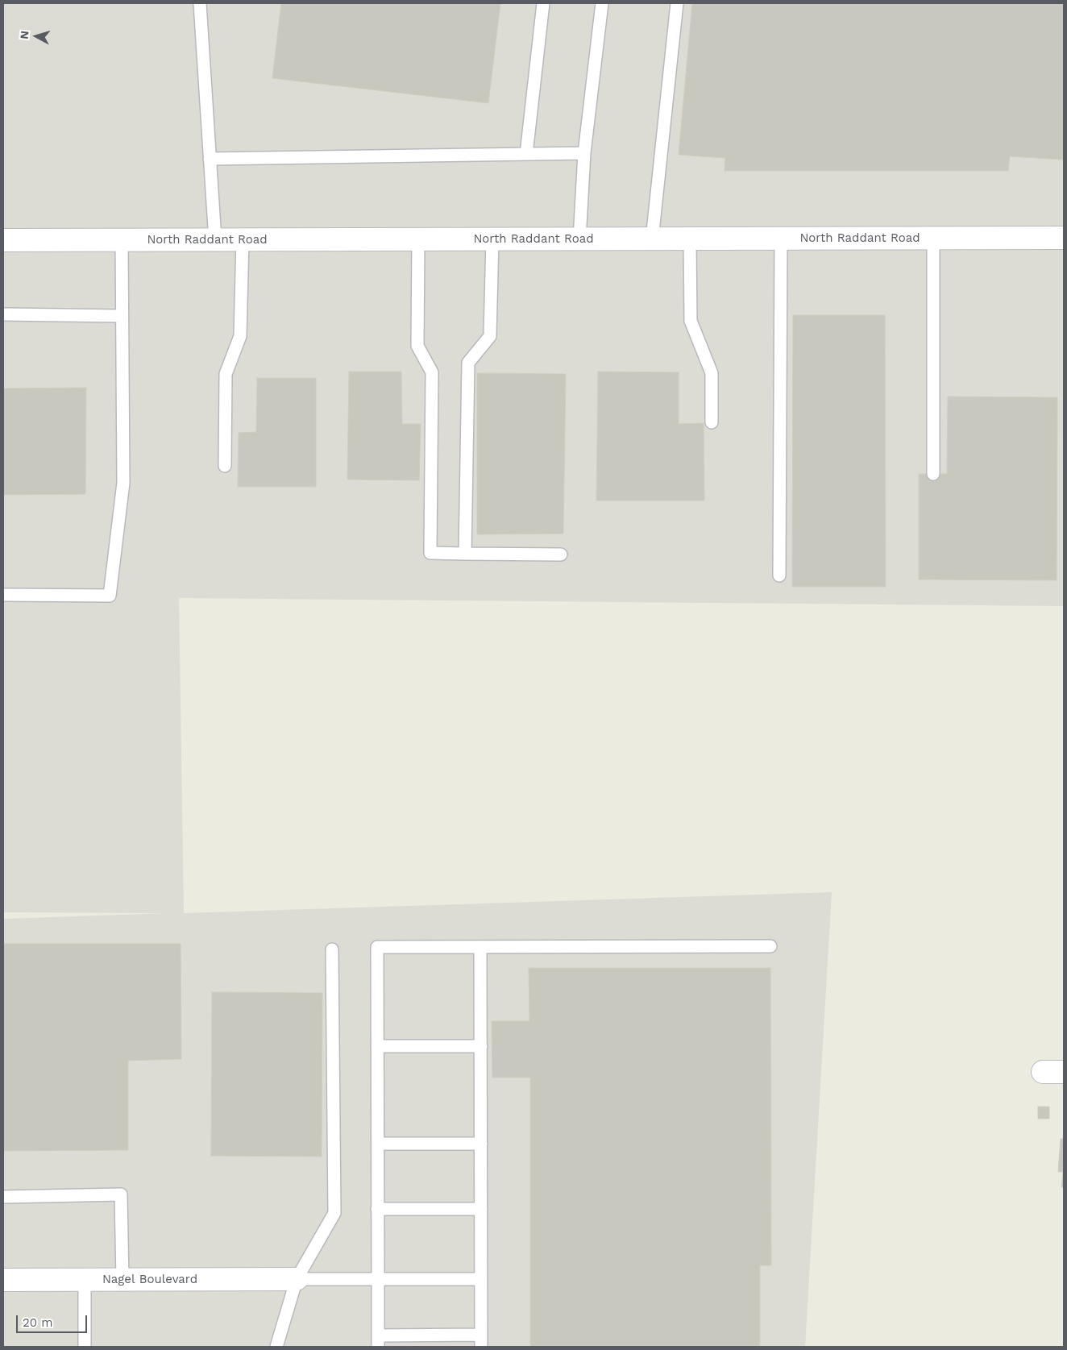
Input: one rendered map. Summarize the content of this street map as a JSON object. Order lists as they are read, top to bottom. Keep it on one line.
{"streets":{"street":["North Raddant Road","Nagel Boulevard"]},"scale_bar":"20 m","north":"left"}
